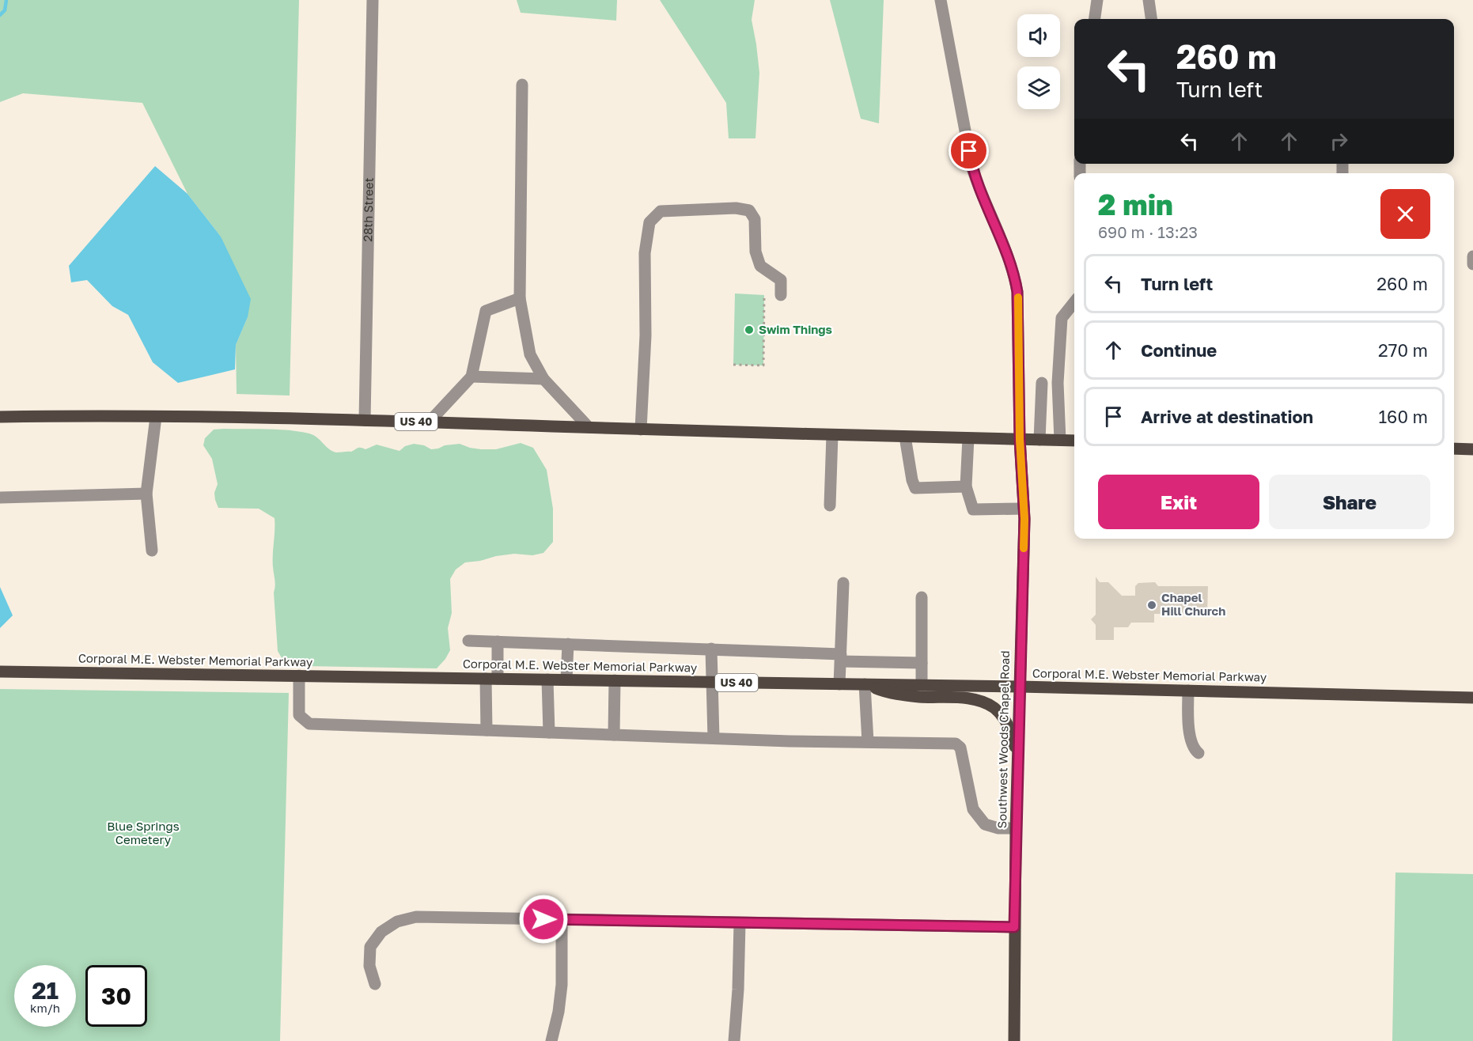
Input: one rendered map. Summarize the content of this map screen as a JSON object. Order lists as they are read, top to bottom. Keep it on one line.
{"streets":{"main road":["US 40","Corporal M.E. Webster Memorial Parkway","Southwest Woods Chapel Road"],"street":["28th Street"]},"crossings":[["28th Street","US 40"],["US 40","Southwest Woods Chapel Road"],["Corporal M.E. Webster Memorial Parkway","Southwest Woods Chapel Road"]],"parks":["Blue Springs Cemetery"],"places":["Swim Things","Chapel Hill Church"],"page":{"turn":["260 m","Turn left"],"heading":["2 min","690 m · 13:23"],"list":[{"name":"Turn left","value":"260 m"},{"name":"Continue","value":"270 m"},{"name":"Arrive at destination","value":"160 m"}],"buttons":["Exit","Share"],"speed":"21 km/h","limit":"30"}}
